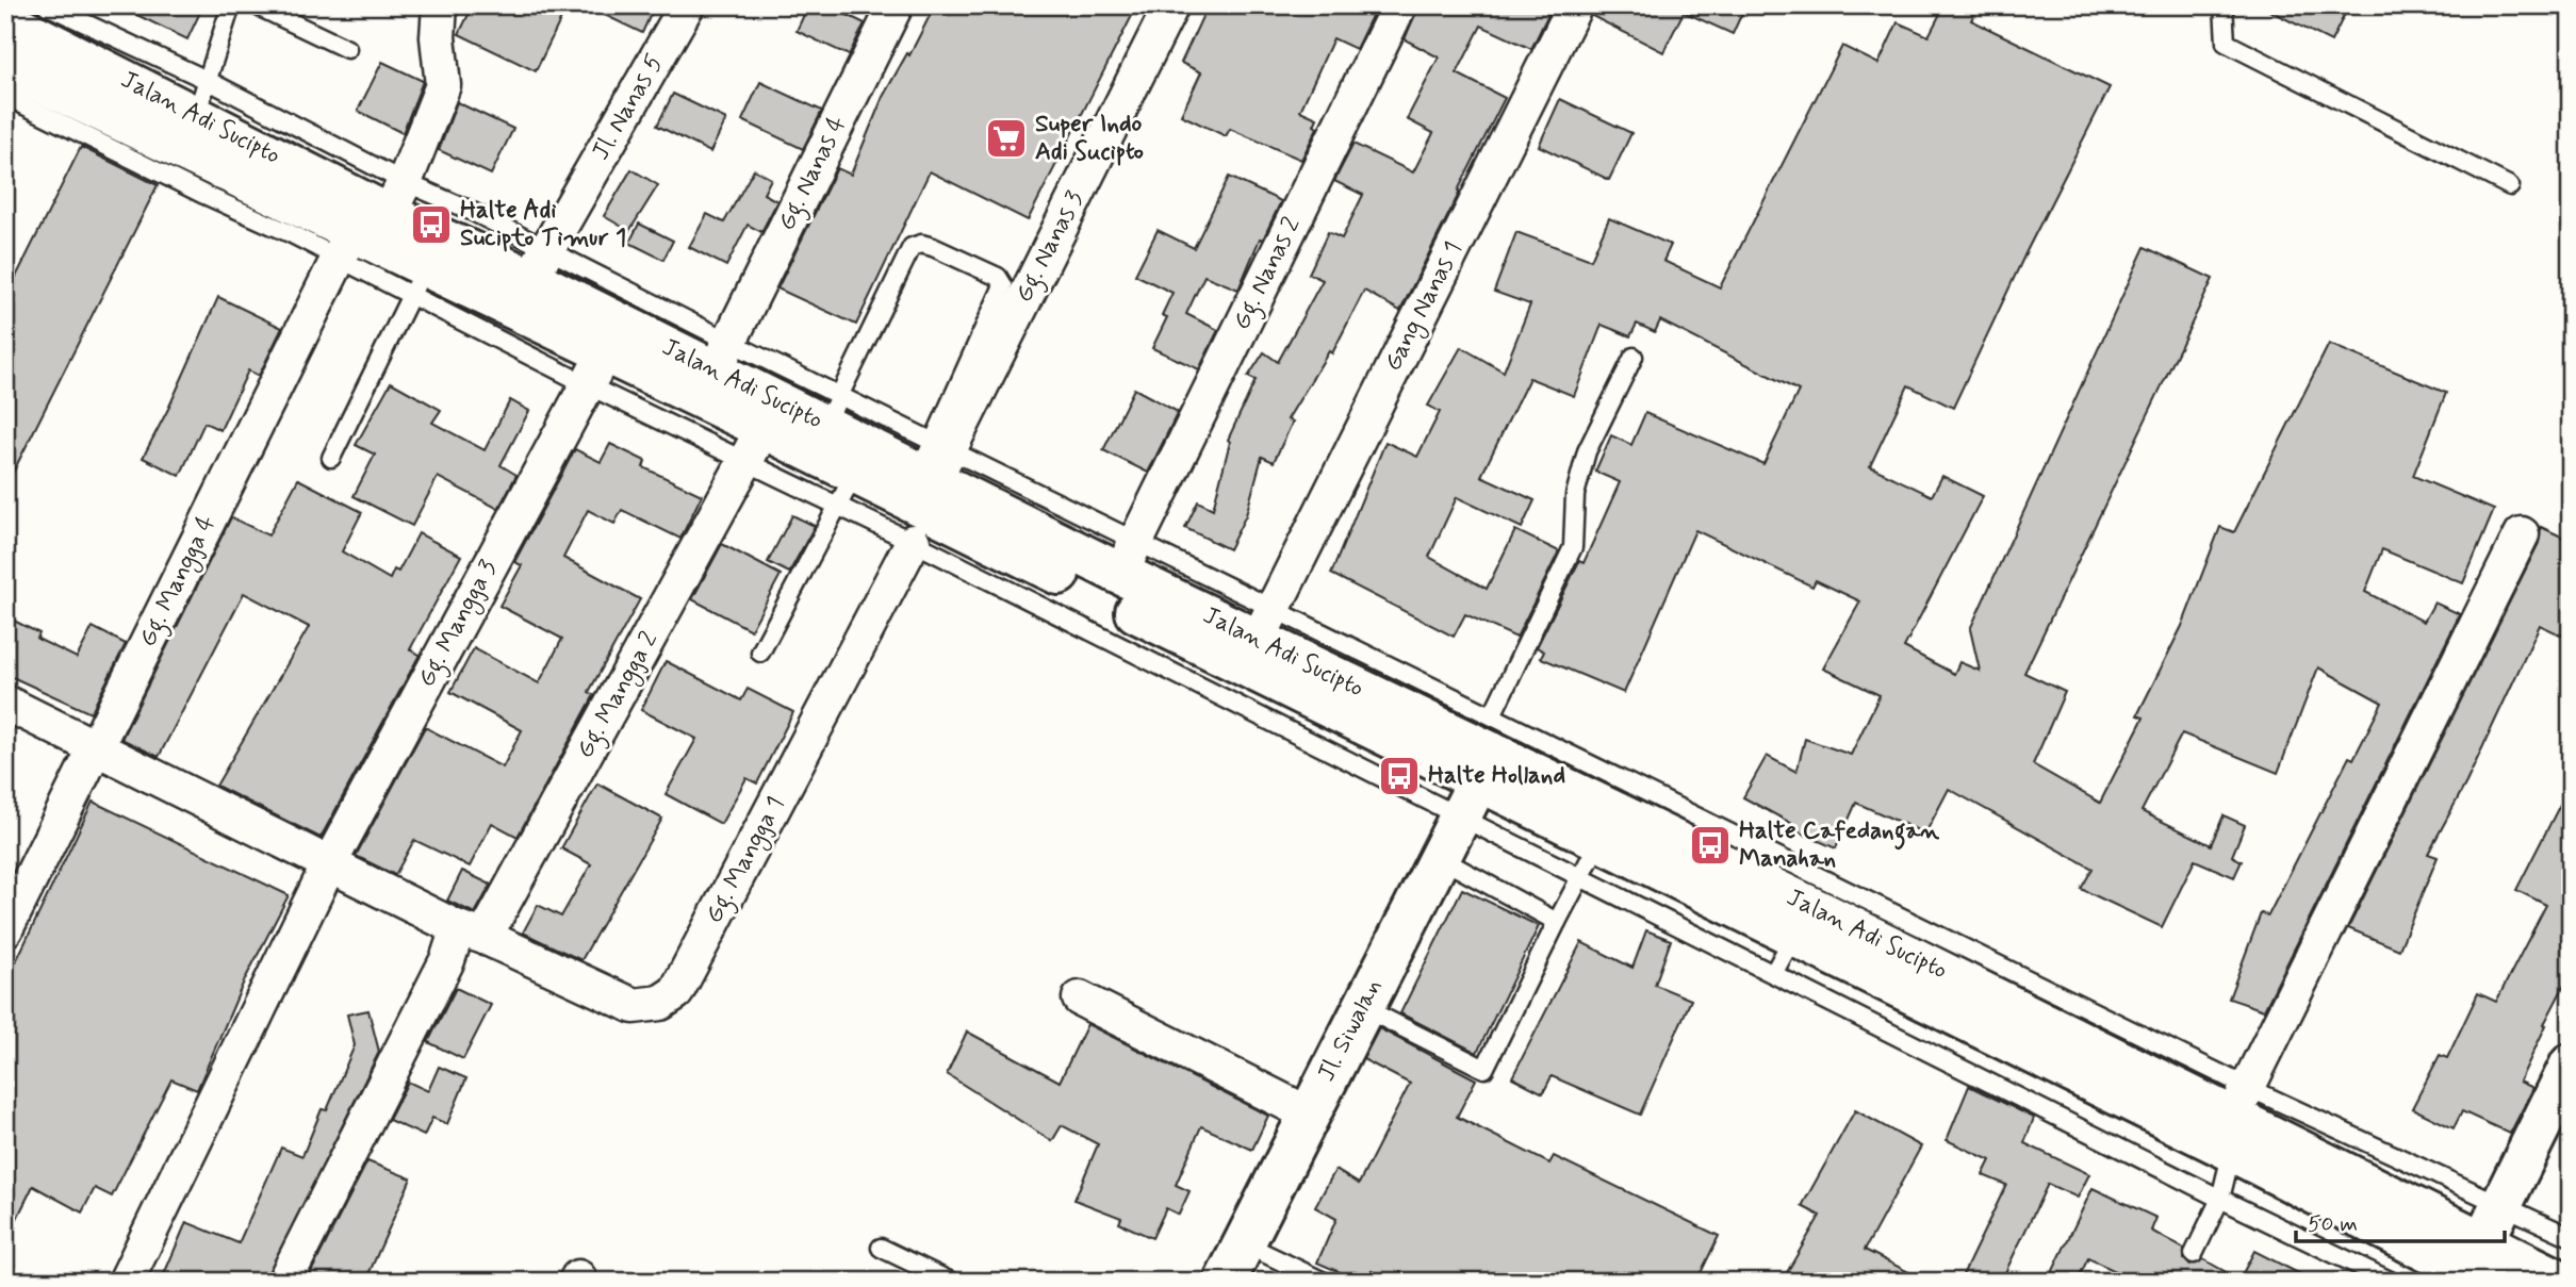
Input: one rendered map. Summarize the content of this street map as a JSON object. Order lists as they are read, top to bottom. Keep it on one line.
{"streets":{"main road":["Jalan Adi Sucipto","Jl. Siwalan"],"street":["Jl. Nanas 5","Gg. Nanas 4","Gg. Nanas 3","Gg. Nanas 2","Gang Nanas 1","Gg. Mangga 4","Gg. Mangga 3","Gg. Mangga 2","Gg. Mangga 1"]},"crossings":[["Jl. Nanas 5","Jalan Adi Sucipto"],["Jalan Adi Sucipto","Gg. Nanas 4"],["Jalan Adi Sucipto","Gg. Nanas 3"],["Jalan Adi Sucipto","Gg. Nanas 2"],["Jalan Adi Sucipto","Gang Nanas 1"],["Jalan Adi Sucipto","Gg. Mangga 4"],["Jalan Adi Sucipto","Gg. Mangga 3"],["Jalan Adi Sucipto","Gg. Mangga 2"],["Jalan Adi Sucipto","Gg. Mangga 1"],["Jalan Adi Sucipto","Jl. Siwalan"],["Gg. Nanas 3","Gg. Mangga 1"],["Gg. Mangga 4","Gg. Mangga 1"],["Gg. Mangga 3","Gg. Mangga 1"],["Gg. Mangga 2","Gg. Mangga 1"]],"places":{"supermarket":["Super Indo Adi Sucipto"],"bus stop":["Halte Adi Sucipto Timur 1","Halte Holland","Halte Cafedangan Manahan"]},"scale_bar":"50 m"}
